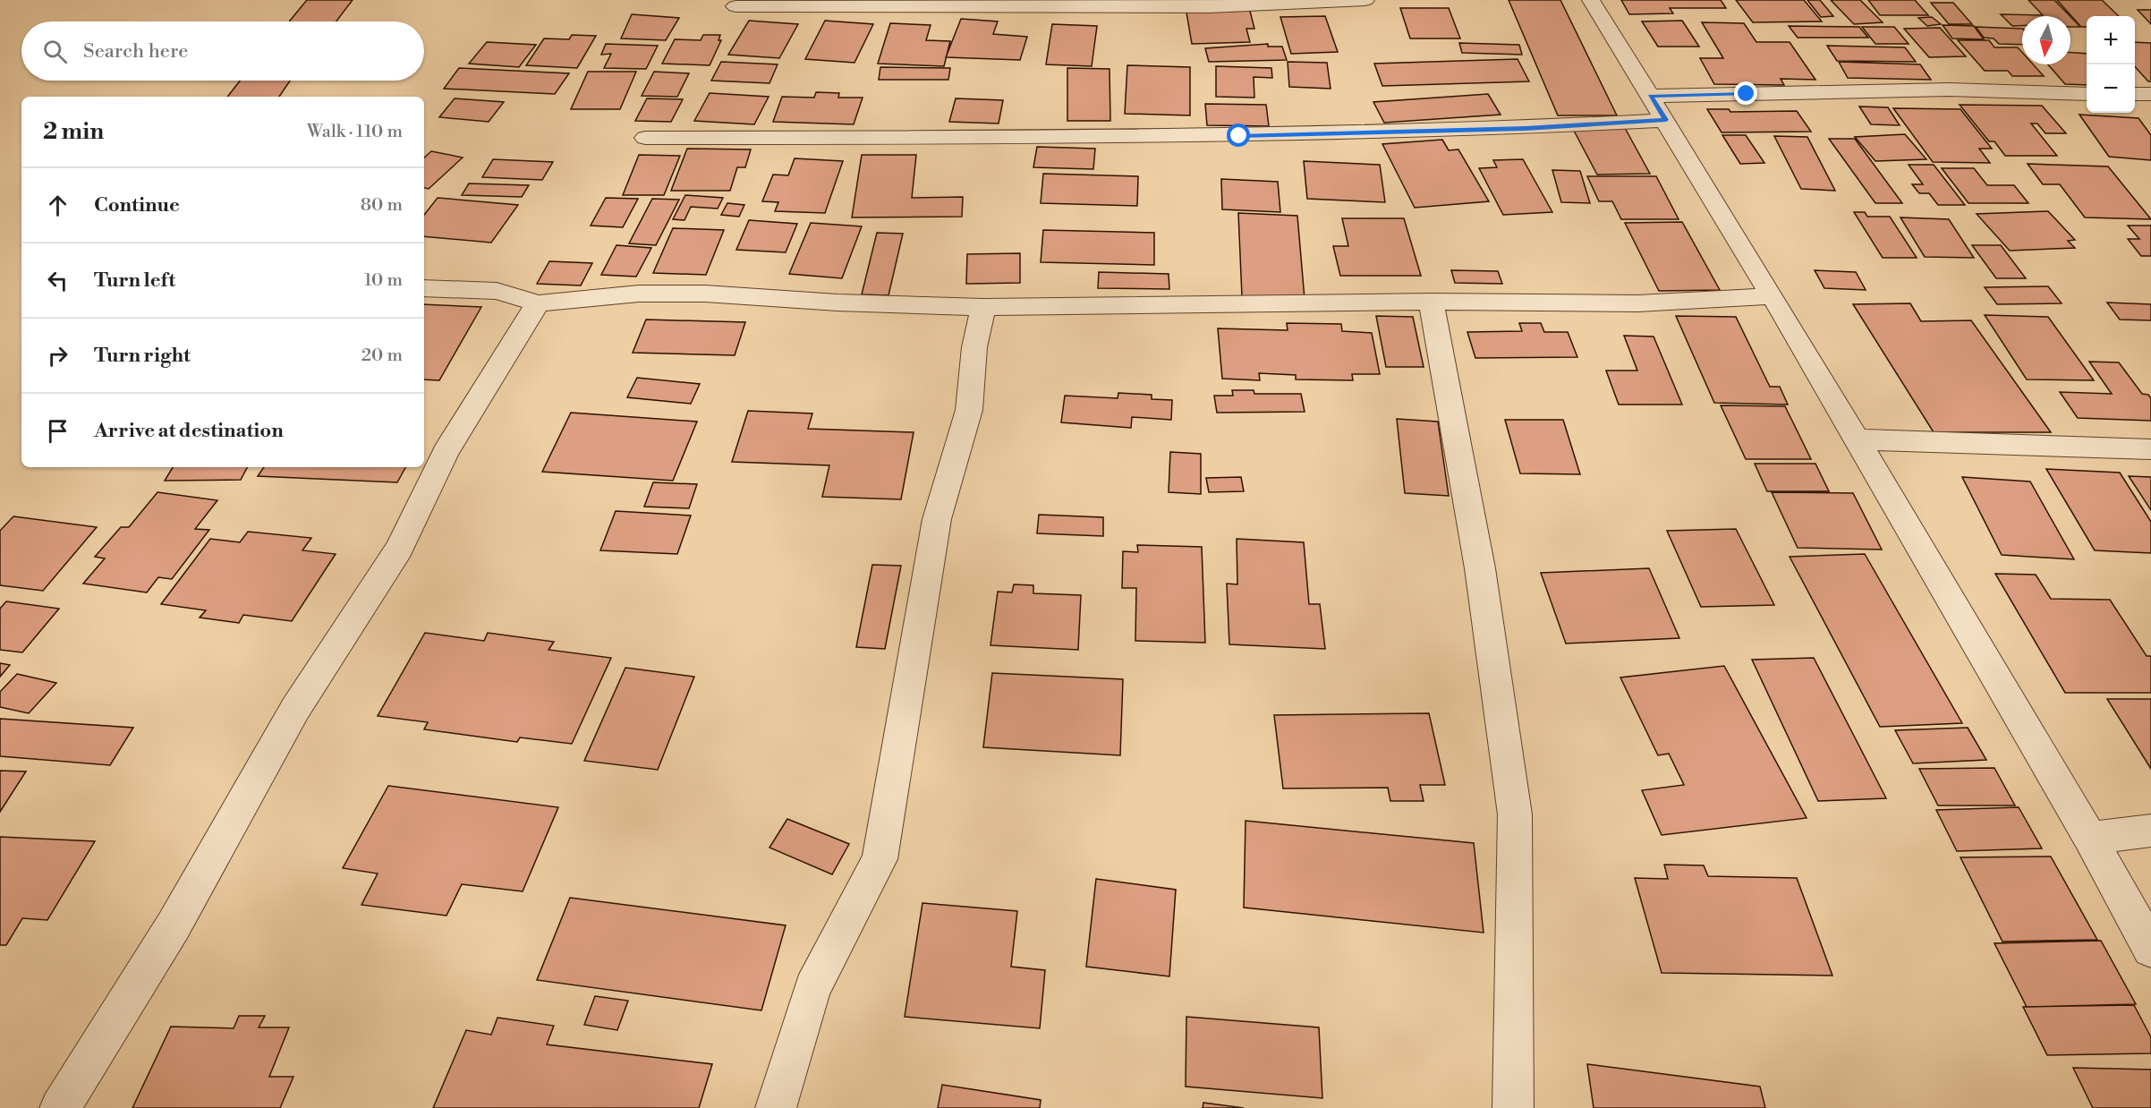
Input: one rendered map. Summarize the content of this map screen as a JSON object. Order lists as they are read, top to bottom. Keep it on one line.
{"north":"bottom","page":{"map_buttons":["+","−"],"search":"Search here","heading":["2 min","Walk · 110 m"],"list":[["Continue","80 m"],["Turn left","10 m"],["Turn right","20 m"],"Arrive at destination"]}}
